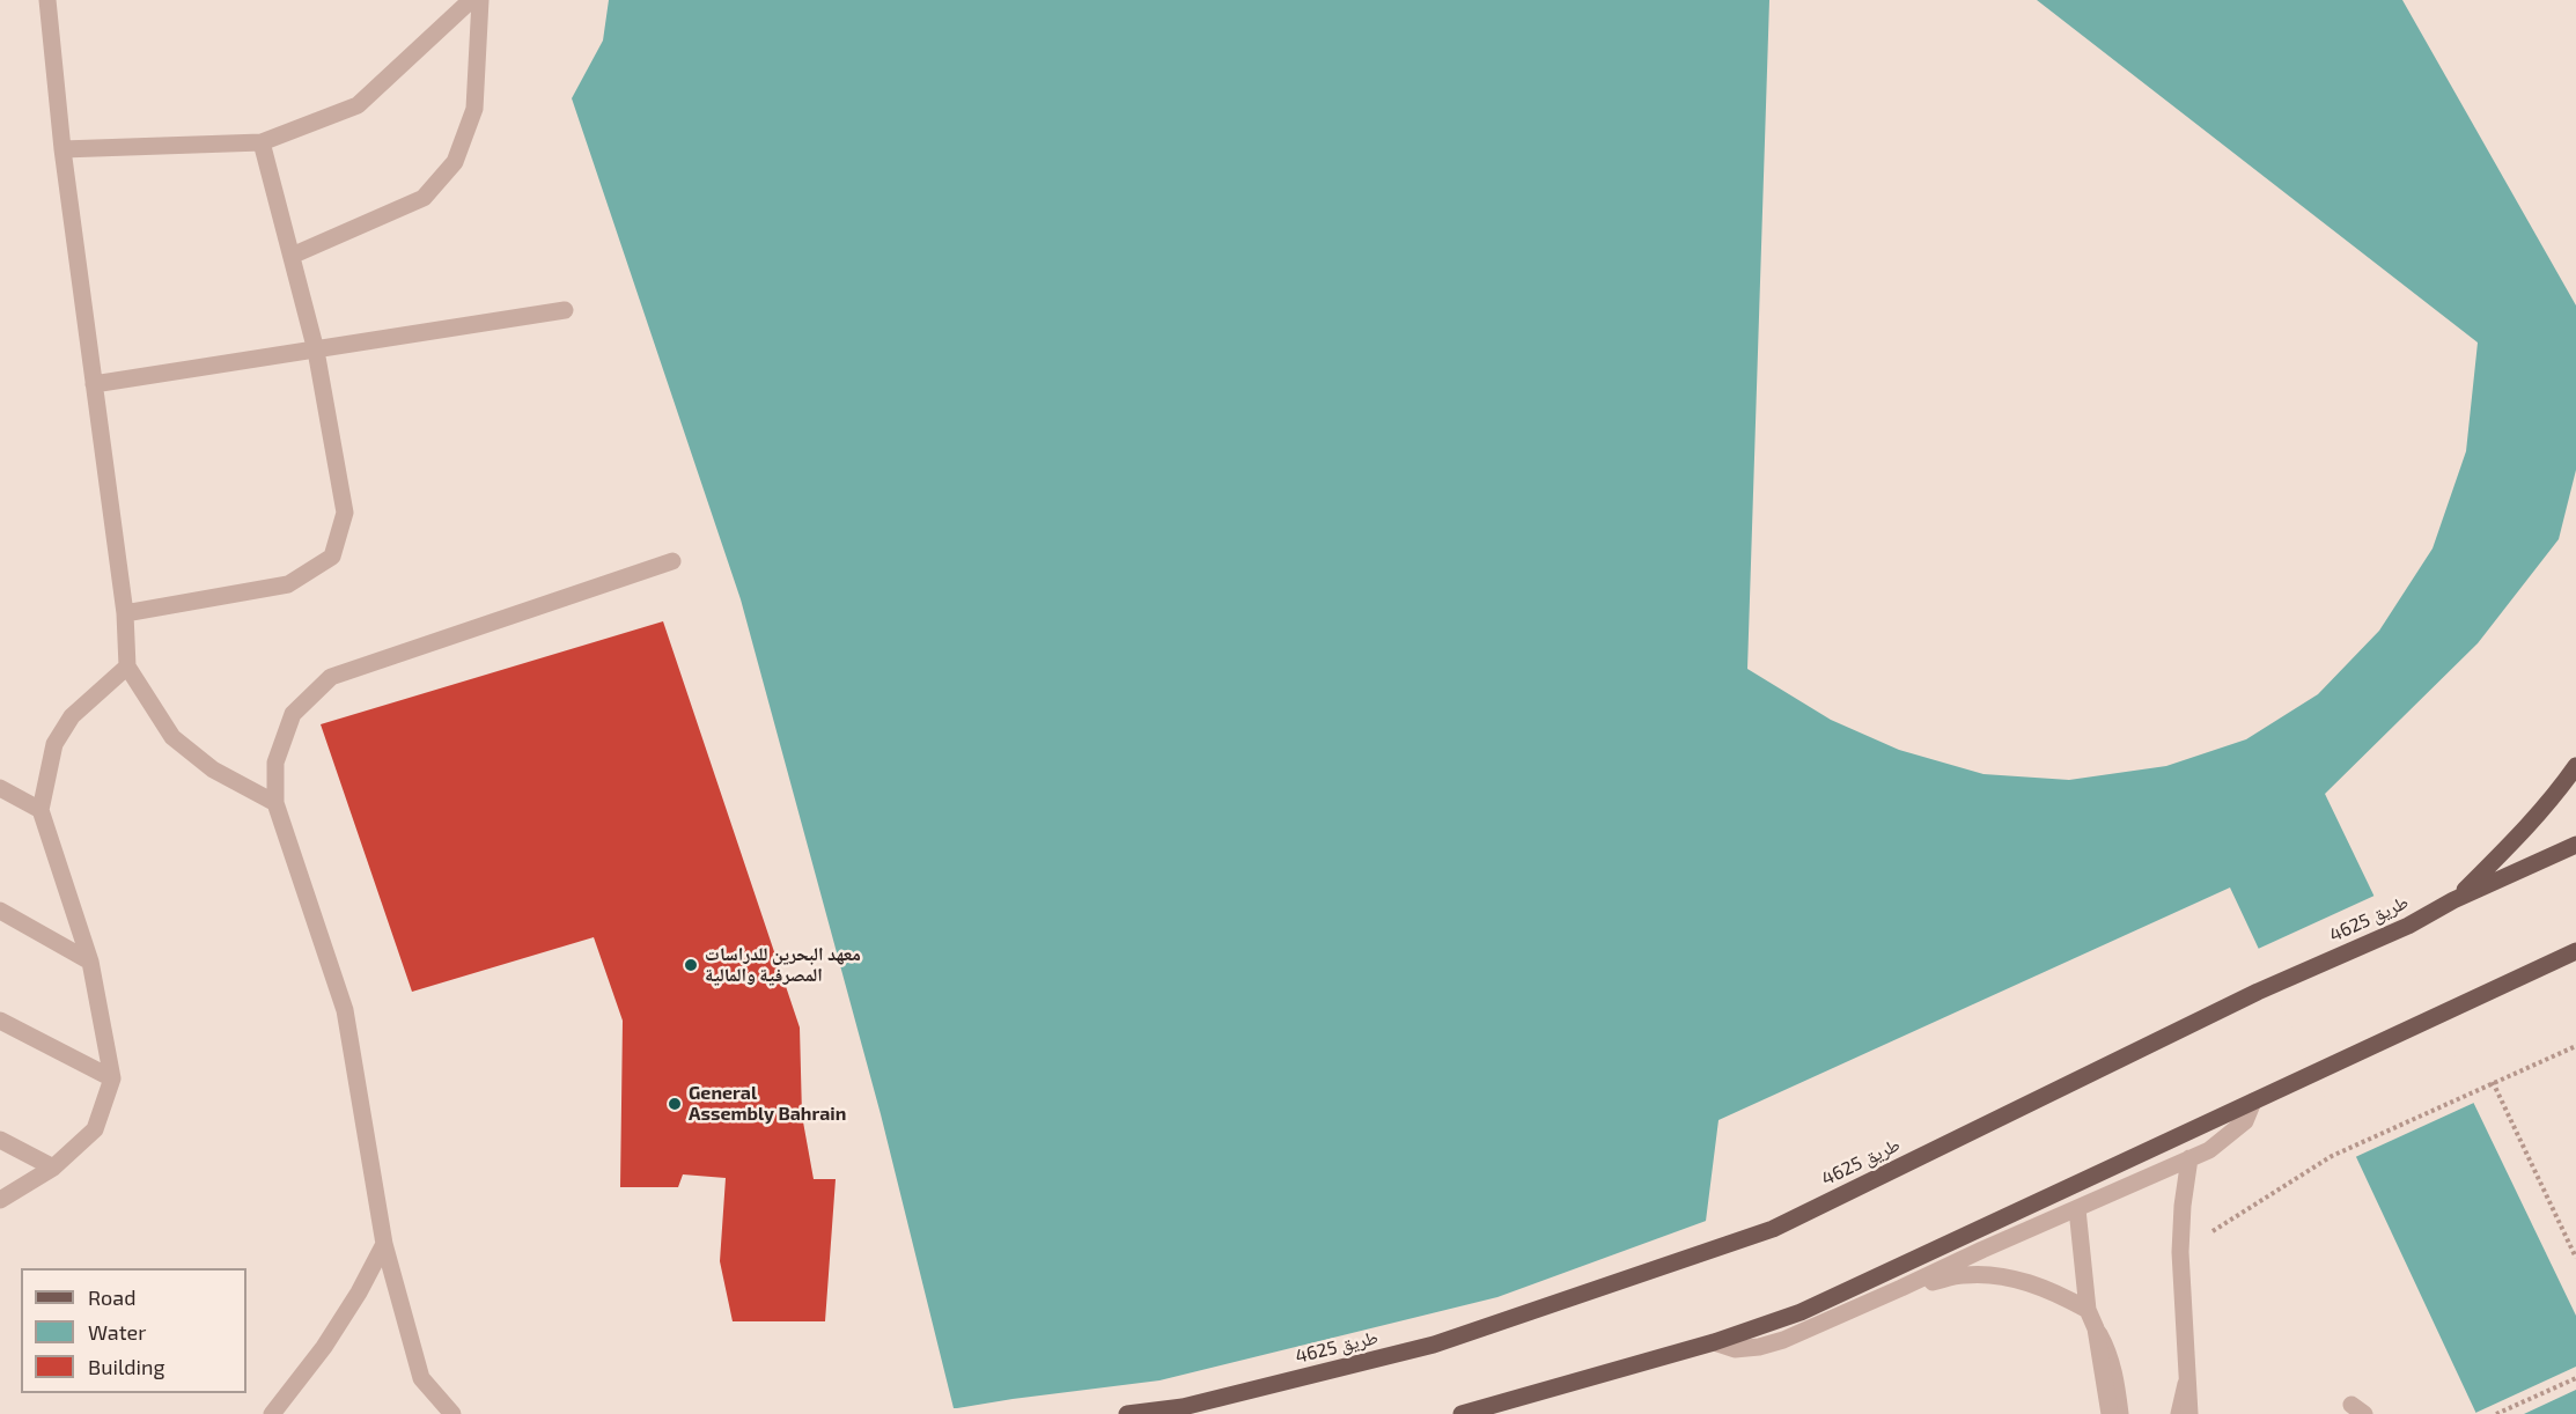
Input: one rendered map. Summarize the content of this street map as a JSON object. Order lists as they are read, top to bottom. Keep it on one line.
{"streets":{"main road":["طريق 4625"]},"places":["معهد البحرين للدراسات المصرفية والمالية","General Assembly Bahrain"],"legend":["Road","Water","Building"]}
